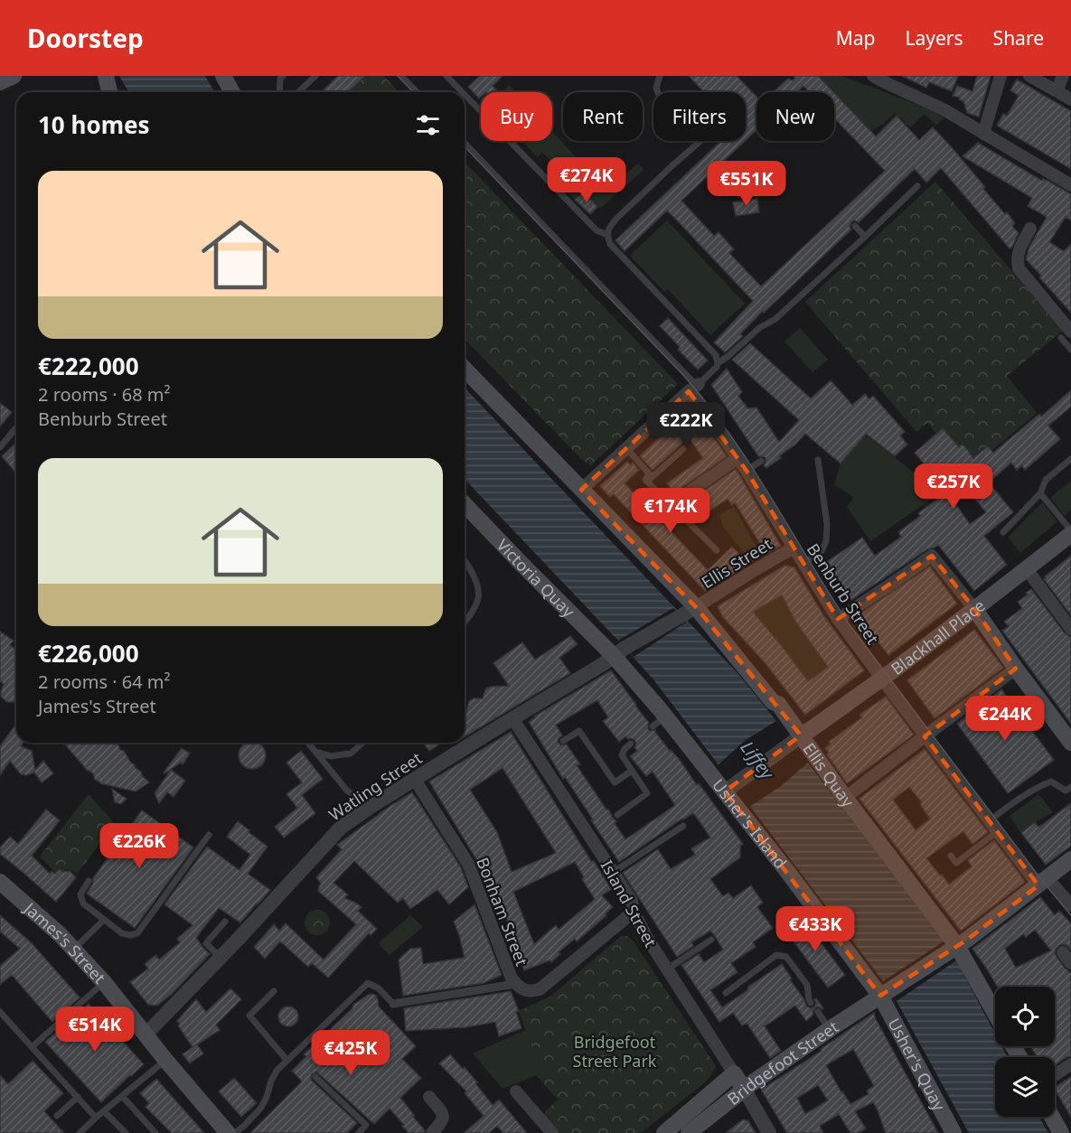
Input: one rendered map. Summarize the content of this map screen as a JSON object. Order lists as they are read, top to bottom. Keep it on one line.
{"streets":{"main road":["Victoria Quay","Blackhall Place","Ellis Quay","Usher's Island","Island Street","James's Street","Bridgefoot Street","Usher's Quay"],"street":["Ellis Street","Benburb Street","Watling Street","Bonham Street"]},"crossings":[["Ellis Street","Benburb Street"],["Ellis Street","Ellis Quay"],["Ellis Street","Watling Street"],["Victoria Quay","Watling Street"],["Victoria Quay","Usher's Island"],["Benburb Street","Blackhall Place"],["Benburb Street","Bridgefoot Street"],["Blackhall Place","Ellis Quay"],["Ellis Quay","Watling Street"],["Ellis Quay","Bridgefoot Street"],["Watling Street","Usher's Island"],["Watling Street","Island Street"],["Watling Street","Bonham Street"],["Watling Street","James's Street"],["Usher's Island","Bridgefoot Street"],["Usher's Island","Usher's Quay"],["Island Street","Bonham Street"],["Island Street","Bridgefoot Street"],["Bridgefoot Street","Usher's Quay"]],"water":["Liffey"],"parks":["Bridgefoot Street Park"],"page":{"header":"Doorstep","nav":["Map","Layers","Share"],"chip":["Buy","Rent","Filters","New"],"heading":"10 homes","price":["€274K","€551K","€222K","€257K","€174K","€244K","€226K","€433K","€514K","€425K"],"list":[{"name":"€222,000","note":"2 rooms · 68 m² · Benburb Street"},{"name":"€226,000","note":"2 rooms · 64 m² · James's Street"}]}}
